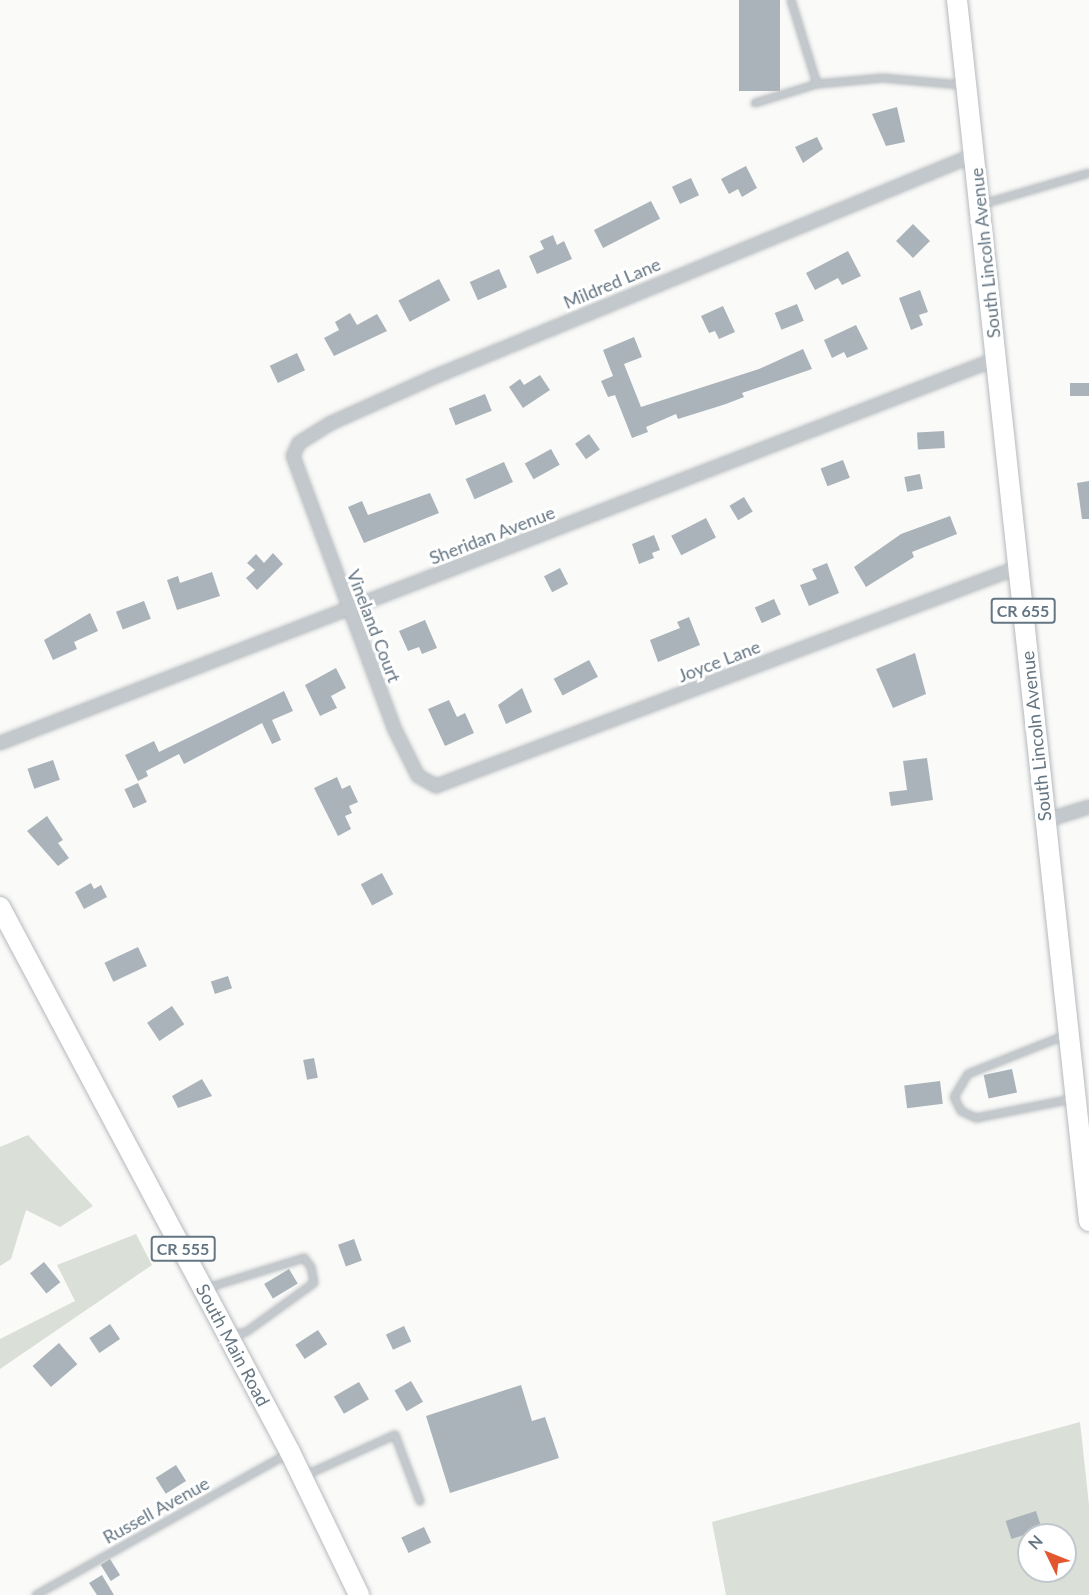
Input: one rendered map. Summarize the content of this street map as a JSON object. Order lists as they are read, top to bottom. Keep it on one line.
{"streets":{"main road":["South Lincoln Avenue","CR 655","CR 555","South Main Road"],"street":["Mildred Lane","Sheridan Avenue","Vineland Court","Joyce Lane"],"lane":["Russell Avenue"]},"crossings":[["South Lincoln Avenue","Mildred Lane"],["South Lincoln Avenue","Sheridan Avenue"],["South Lincoln Avenue","Joyce Lane"],["Mildred Lane","Vineland Court"],["Sheridan Avenue","Vineland Court"],["Vineland Court","Joyce Lane"],["South Main Road","Russell Avenue"]],"north":"top left"}
